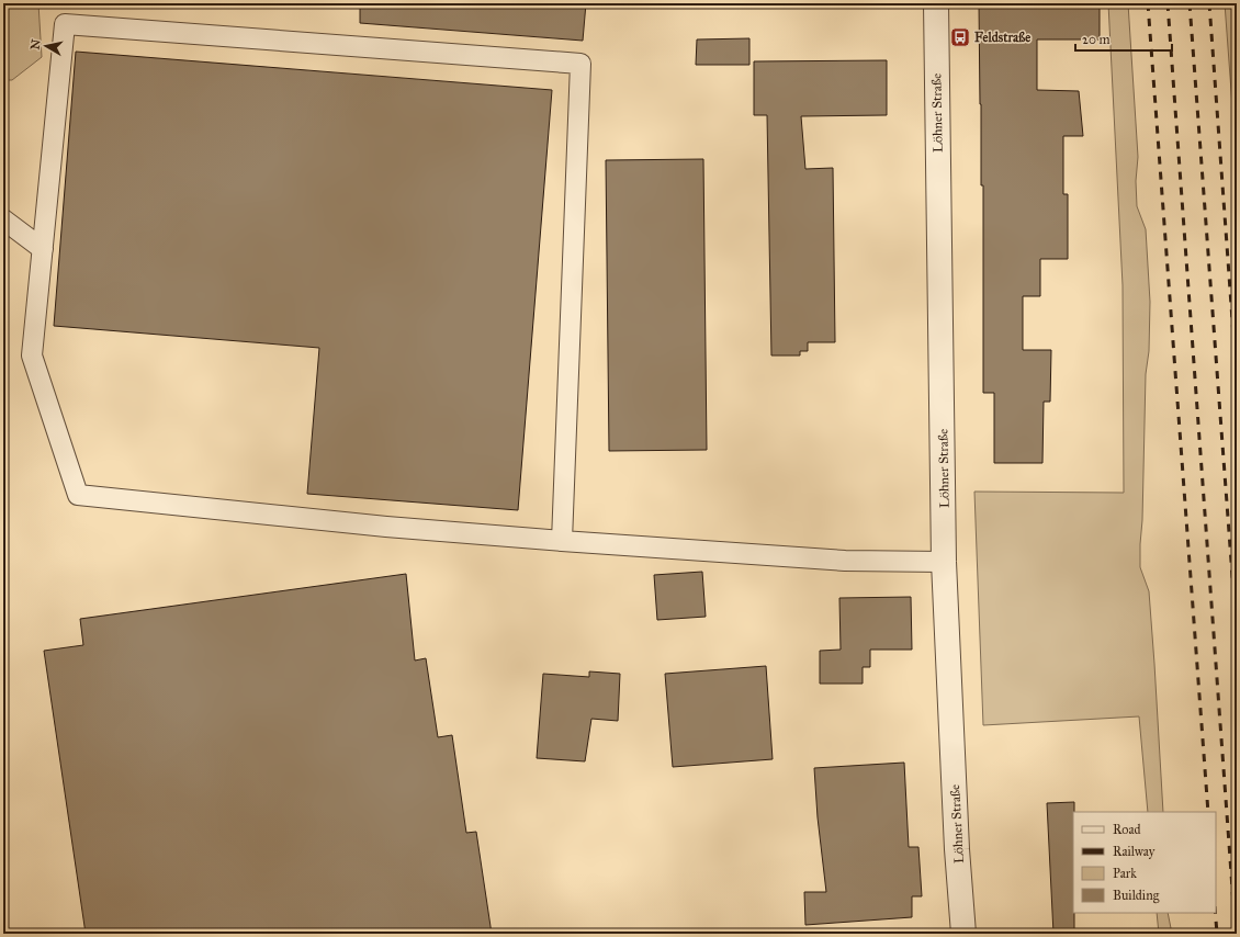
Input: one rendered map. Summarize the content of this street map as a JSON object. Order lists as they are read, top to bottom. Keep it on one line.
{"streets":{"street":["Löhner Straße"]},"places":{"bus stop":["Feldstraße"]},"legend":["Road","Railway","Park","Building"],"scale_bar":"20 m","north":"left"}
